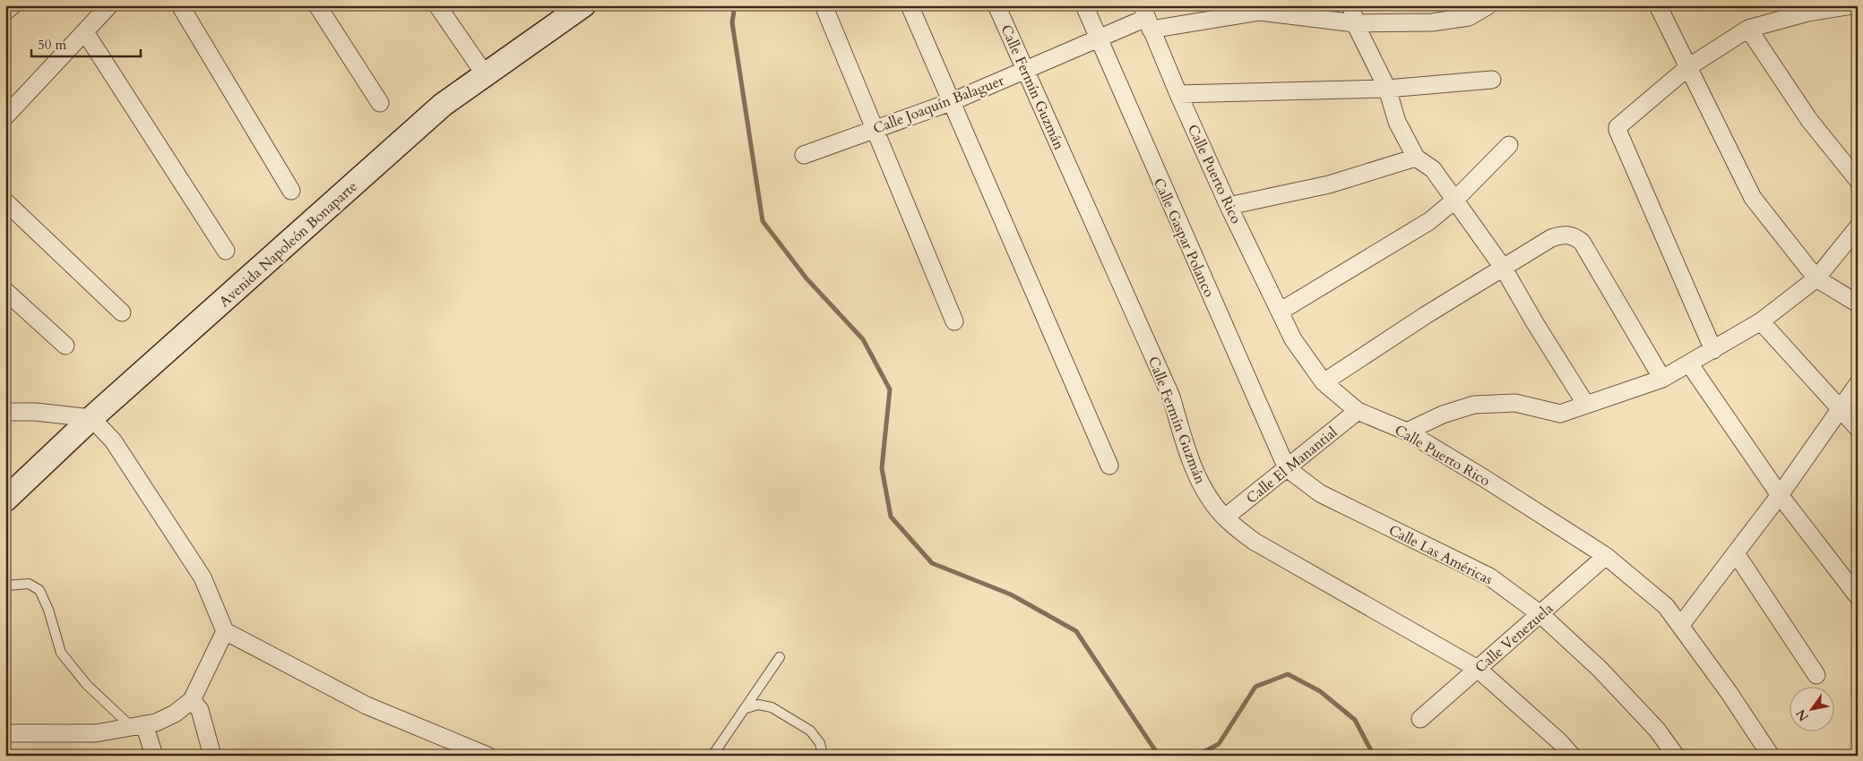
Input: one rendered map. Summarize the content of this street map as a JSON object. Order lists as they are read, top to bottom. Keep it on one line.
{"streets":{"main road":["Avenida Napoleón Bonaparte"],"street":["Calle Fermín Guzmán","Calle Joaquín Balaguer","Calle Puerto Rico","Calle Gaspar Polanco","Calle El Manantial","Calle Las Américas","Calle Venezuela"]},"crossings":[["Calle Fermín Guzmán","Calle Joaquín Balaguer"],["Calle Fermín Guzmán","Calle El Manantial"],["Calle Fermín Guzmán","Calle Venezuela"],["Calle Joaquín Balaguer","Calle Puerto Rico"],["Calle Joaquín Balaguer","Calle Gaspar Polanco"],["Calle Puerto Rico","Calle El Manantial"],["Calle Puerto Rico","Calle Venezuela"],["Calle Gaspar Polanco","Calle El Manantial"],["Calle Gaspar Polanco","Calle Las Américas"],["Calle El Manantial","Calle Las Américas"],["Calle Las Américas","Calle Venezuela"]],"scale_bar":"50 m","north":"bottom left"}
